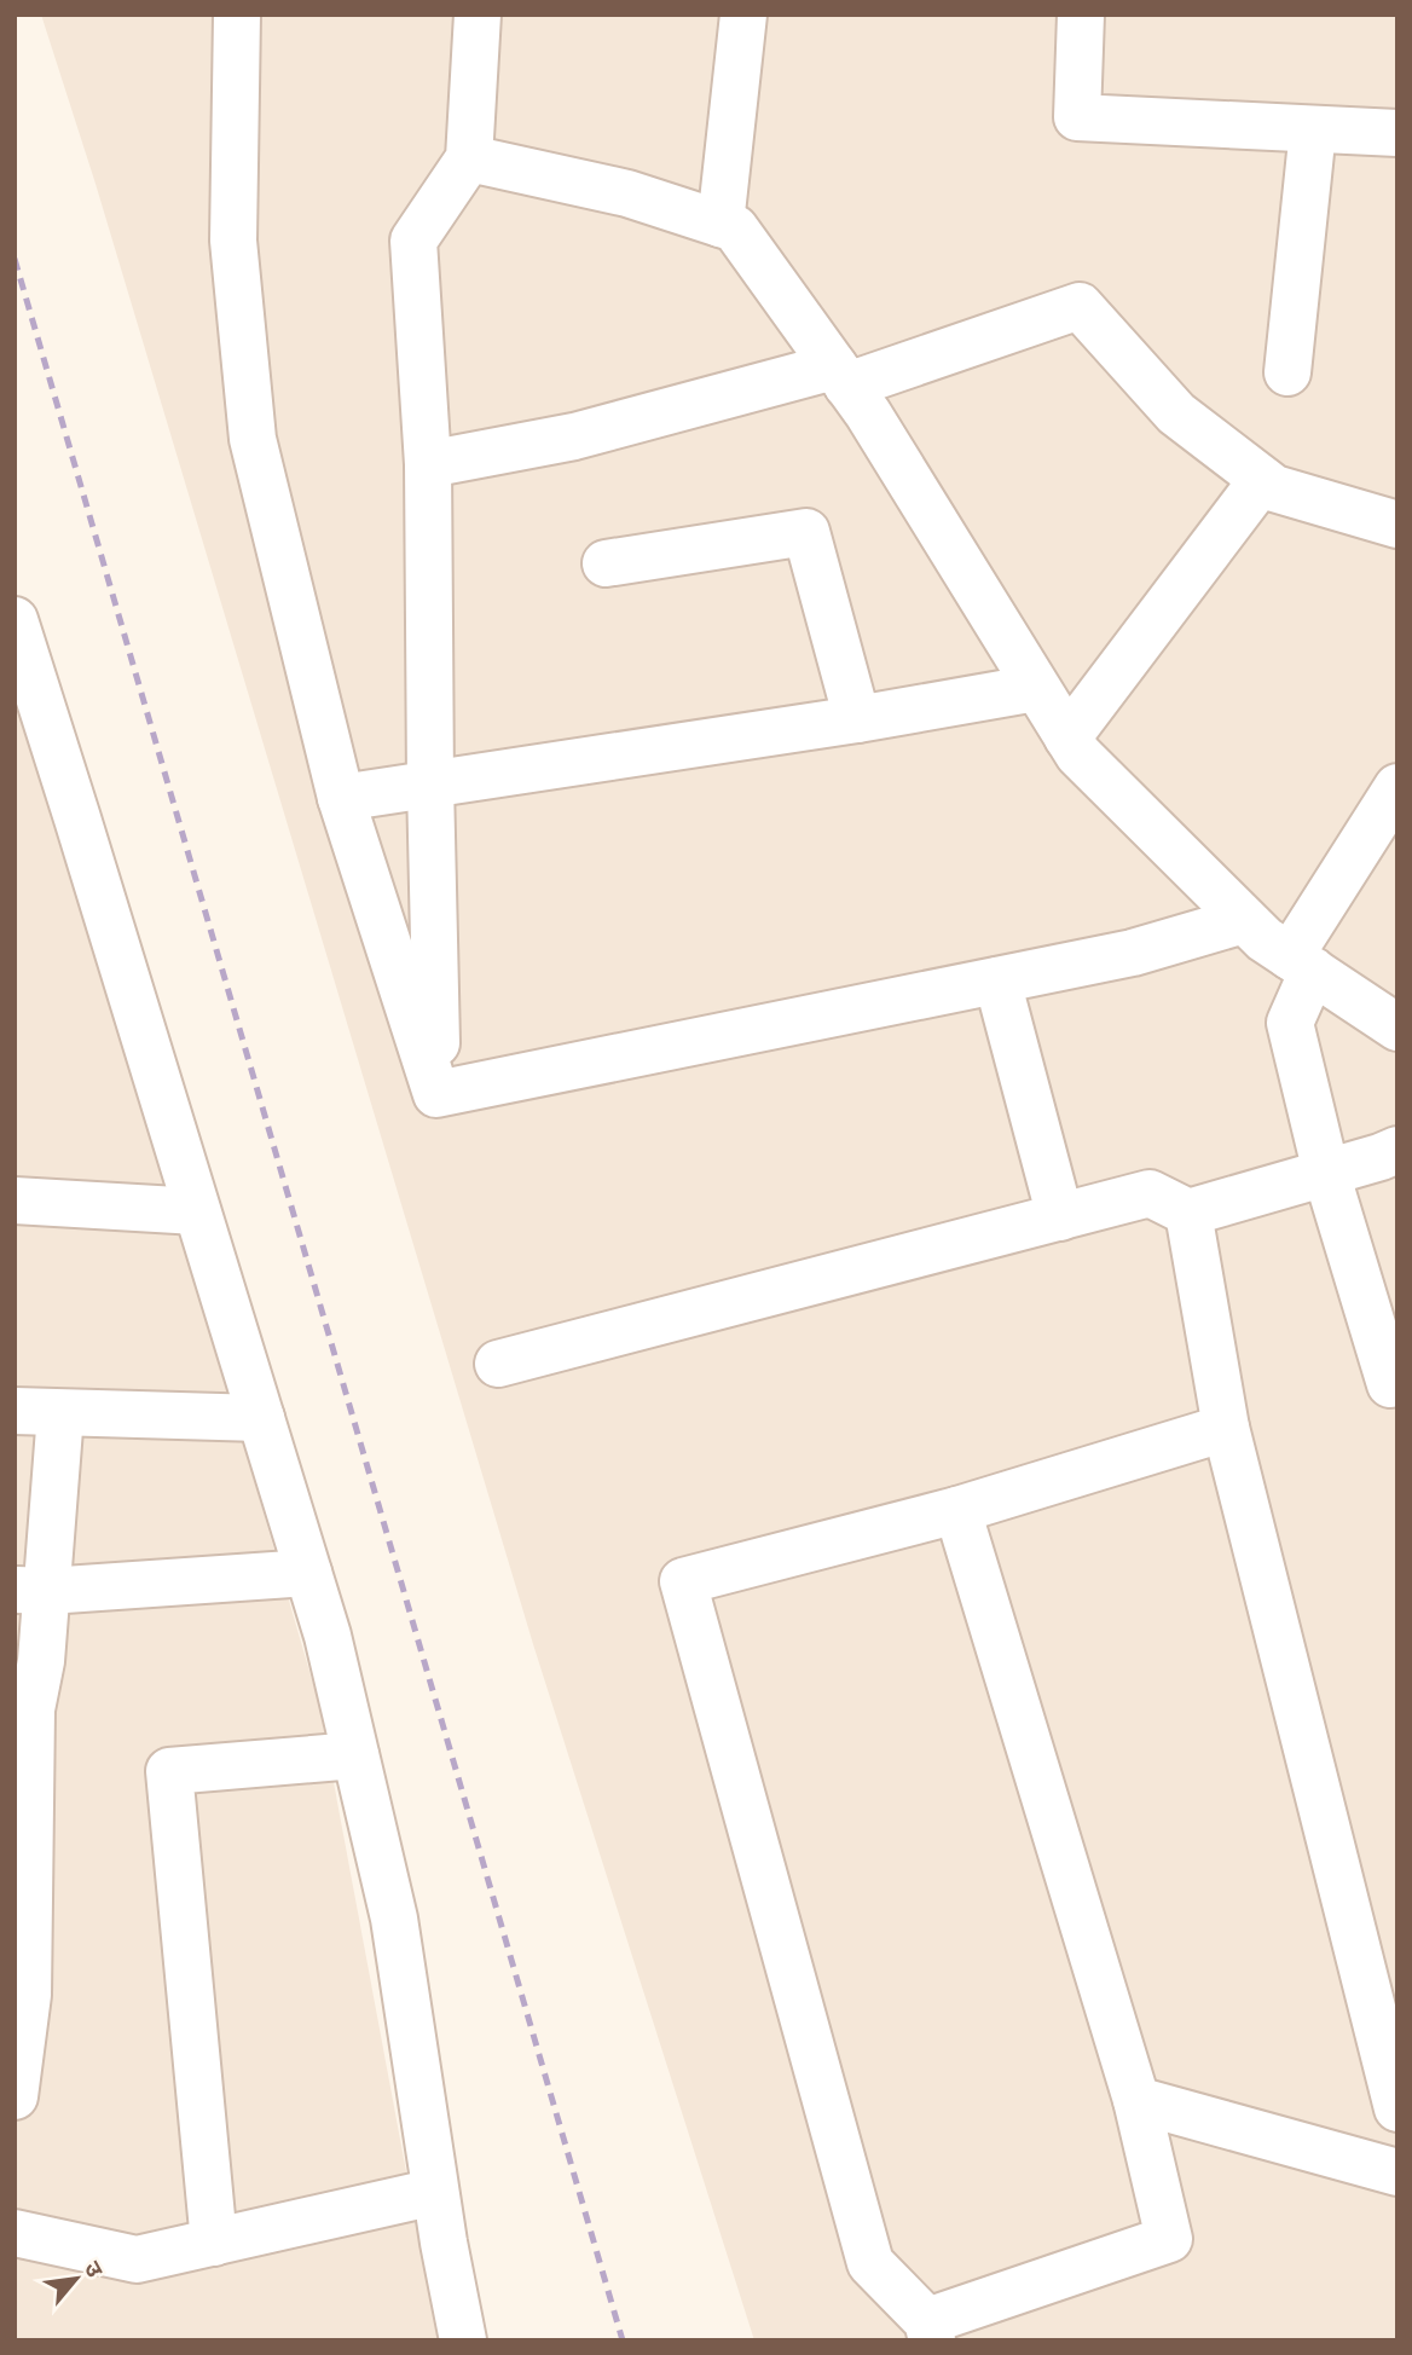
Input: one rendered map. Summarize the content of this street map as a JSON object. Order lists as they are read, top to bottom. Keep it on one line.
{"north":"top right"}
